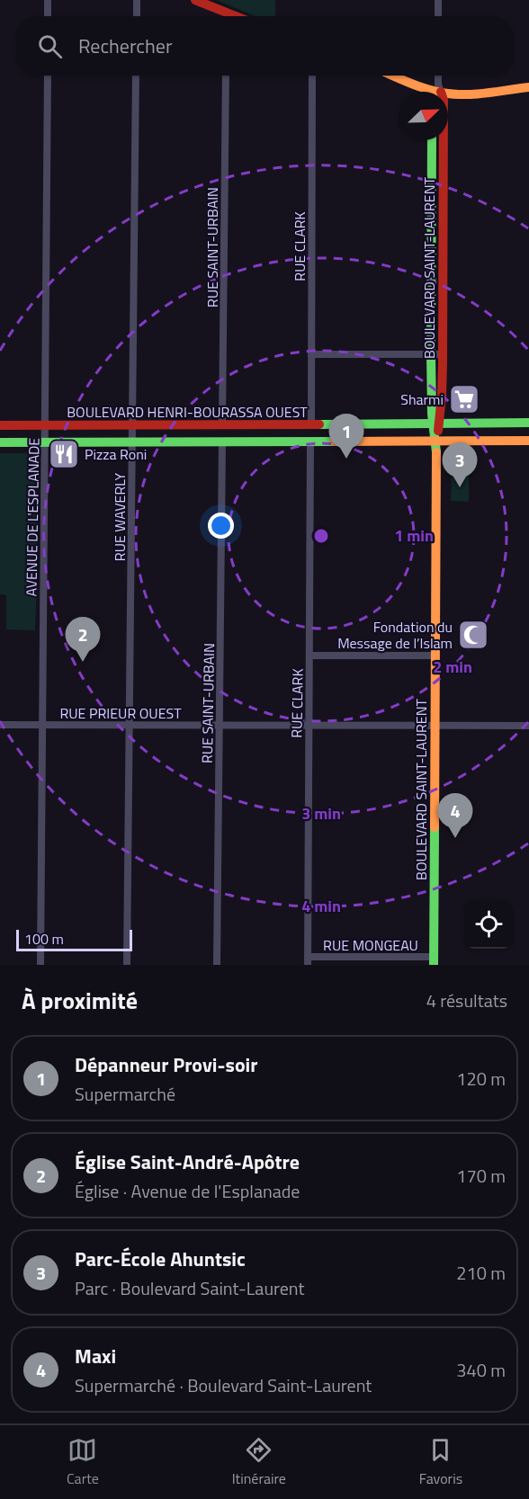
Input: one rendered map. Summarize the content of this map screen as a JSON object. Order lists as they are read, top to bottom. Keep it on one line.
{"streets":{"main road":["BOULEVARD SAINT-LAURENT","BOULEVARD HENRI-BOURASSA OUEST"],"street":["RUE CLARK","RUE SAINT-URBAIN","AVENUE DE L'ESPLANADE","RUE WAVERLY","RUE PRIEUR OUEST","RUE MONGEAU"]},"crossings":[["RUE CLARK","BOULEVARD HENRI-BOURASSA OUEST"],["RUE CLARK","RUE PRIEUR OUEST"],["RUE CLARK","RUE MONGEAU"],["RUE SAINT-URBAIN","BOULEVARD HENRI-BOURASSA OUEST"],["RUE SAINT-URBAIN","RUE PRIEUR OUEST"],["BOULEVARD SAINT-LAURENT","BOULEVARD HENRI-BOURASSA OUEST"],["BOULEVARD SAINT-LAURENT","RUE PRIEUR OUEST"],["BOULEVARD SAINT-LAURENT","RUE MONGEAU"],["BOULEVARD HENRI-BOURASSA OUEST","AVENUE DE L'ESPLANADE"],["BOULEVARD HENRI-BOURASSA OUEST","RUE WAVERLY"],["AVENUE DE L'ESPLANADE","RUE PRIEUR OUEST"],["RUE WAVERLY","RUE PRIEUR OUEST"]],"places":{"supermarket":["Sharmi"],"restaurant":["Pizza Roni"],"mosque":["Fondation du Message de l’Islam"]},"scale_bar":"100 m","north":"top right","page":{"search":"Rechercher","pins":["1","3","2","4"],"scale":"100 m","heading":["À proximité","4 résultats"],"list":[{"mark":"1","name":"Dépanneur Provi-soir","note":"Supermarché","value":"120 m"},{"mark":"2","name":"Église Saint-André-Apôtre","note":"Église · Avenue de l'Esplanade","value":"170 m"},{"mark":"3","name":"Parc-École Ahuntsic","note":"Parc · Boulevard Saint-Laurent","value":"210 m"},{"mark":"4","name":"Maxi","note":"Supermarché · Boulevard Saint-Laurent","value":"340 m"}],"nav":["Carte","Itinéraire","Favoris"]},"rings":["1 min","2 min","3 min","4 min"]}
